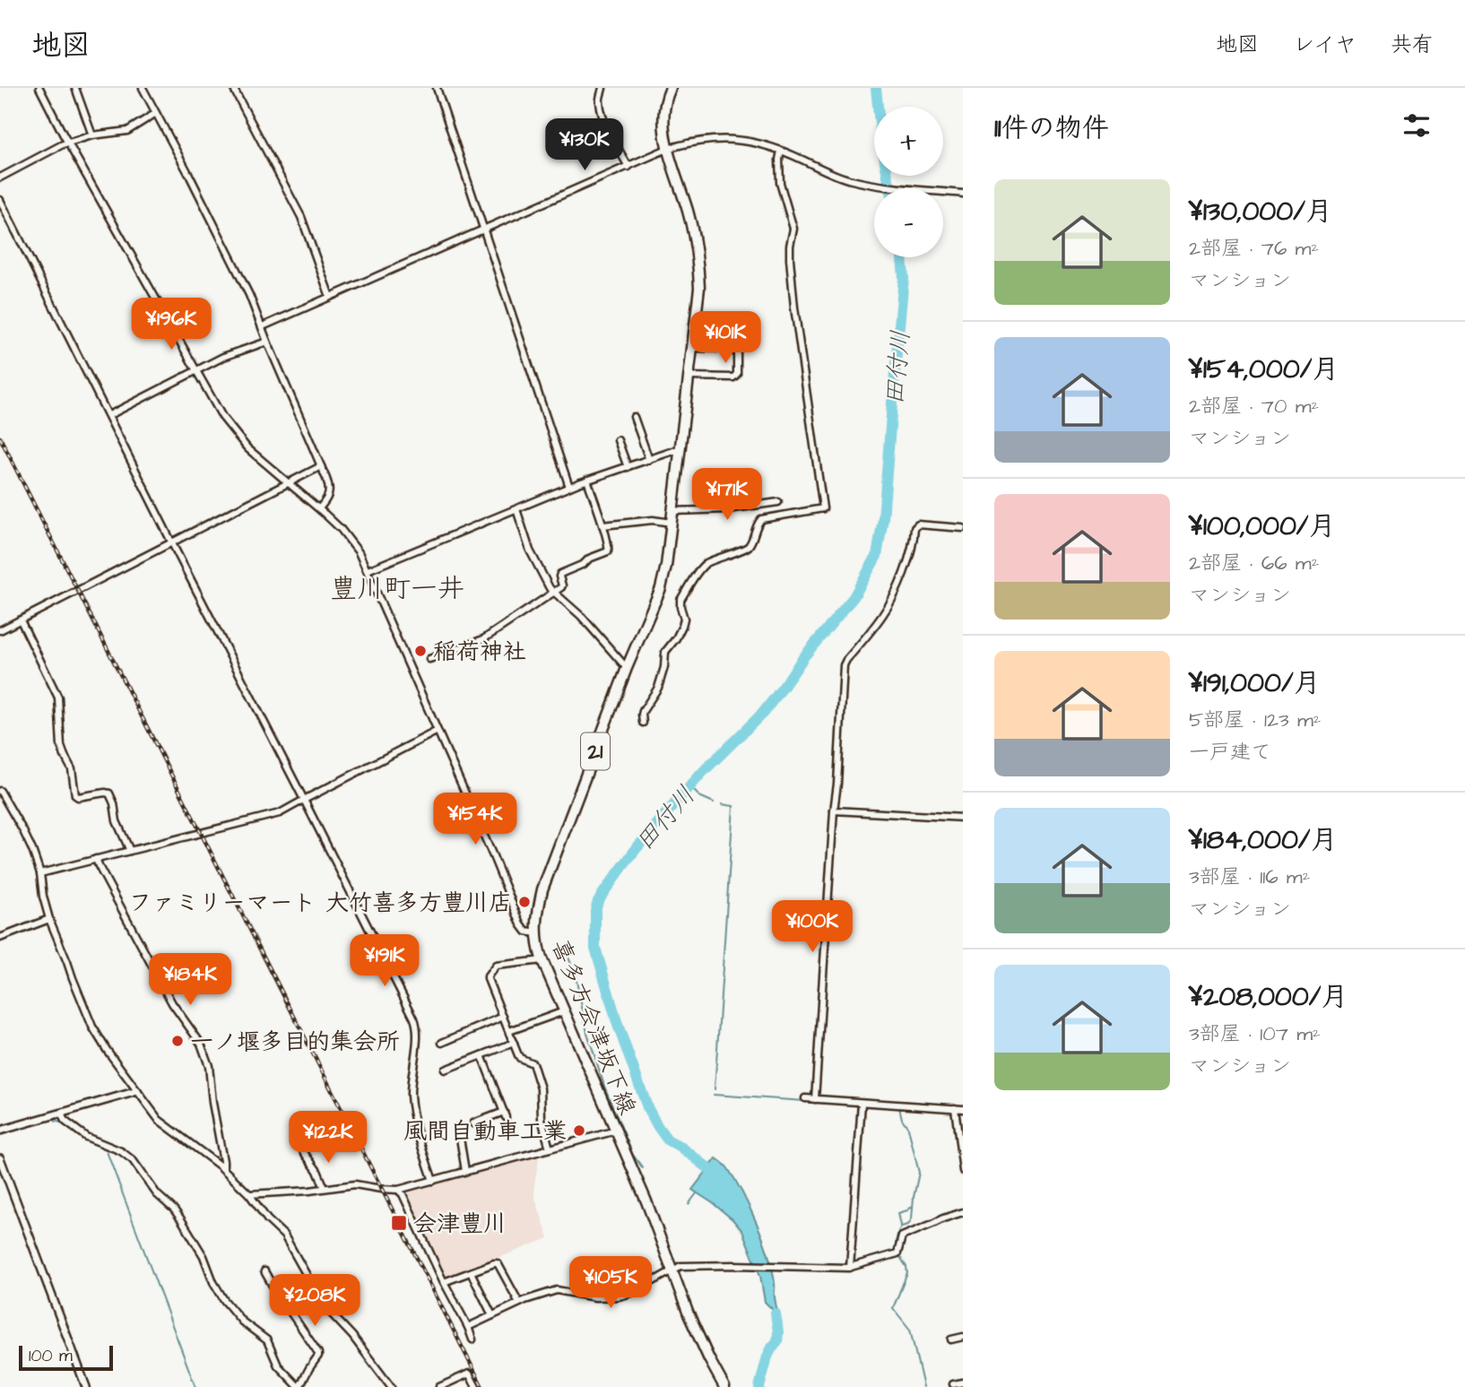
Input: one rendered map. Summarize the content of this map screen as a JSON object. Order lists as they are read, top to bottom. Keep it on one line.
{"streets":{"main road":["21","喜多方会津坂下線"]},"districts":["豊川町一井"],"water":["田付川"],"places":{"other":["稲荷神社","ファミリーマート 大竹喜多方豊川店","一ノ堰多目的集会所","風間自動車工業"],"transit":["会津豊川"]},"scale_bar":"100 m","page":{"header":"地図","nav":["地図","レイヤ","共有"],"heading":"11件の物件","map_buttons":["+","−"],"price":["¥130K","¥196K","¥101K","¥171K","¥154K","¥100K","¥191K","¥184K","¥122K","¥105K","¥208K"],"list":[{"name":"¥130,000/月","note":"2部屋 · 76 m² · マンション"},{"name":"¥154,000/月","note":"2部屋 · 70 m² · マンション"},{"name":"¥100,000/月","note":"2部屋 · 66 m² · マンション"},{"name":"¥191,000/月","note":"5部屋 · 123 m² · 一戸建て"},{"name":"¥184,000/月","note":"3部屋 · 116 m² · マンション"},{"name":"¥208,000/月","note":"3部屋 · 107 m² · マンション"}],"scale":"100 m"}}
